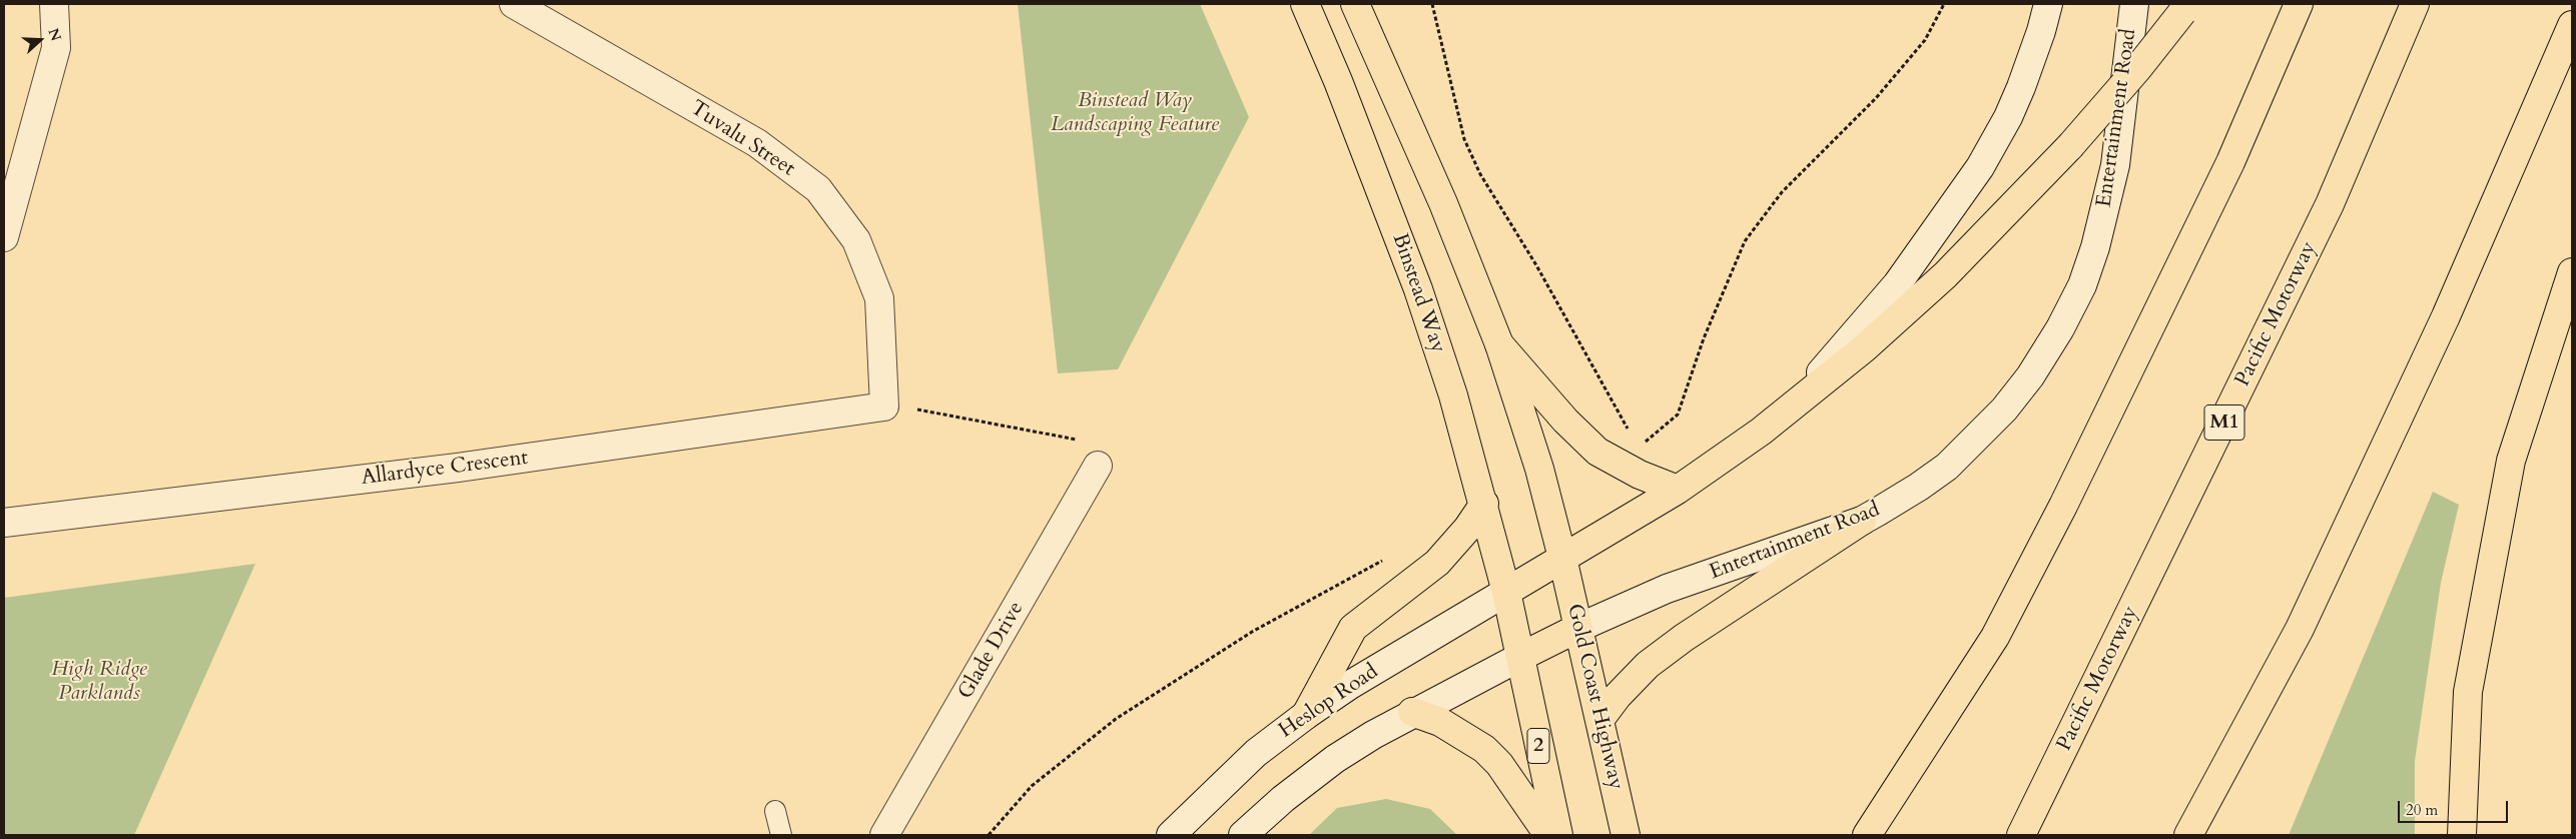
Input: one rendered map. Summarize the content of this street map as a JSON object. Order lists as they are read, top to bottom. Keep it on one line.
{"streets":{"main road":["Entertainment Road","Binstead Way","Pacific Motorway","M1","Gold Coast Highway","2"],"street":["Tuvalu Street","Allardyce Crescent","Glade Drive","Heslop Road"]},"crossings":[["Entertainment Road","Gold Coast Highway"],["Entertainment Road","2"],["Tuvalu Street","Allardyce Crescent"],["Binstead Way","Heslop Road"],["Binstead Way","2"],["Heslop Road","2"]],"parks":["Binstead Way Landscaping Feature","High Ridge Parklands"],"scale_bar":"20 m","north":"right"}
